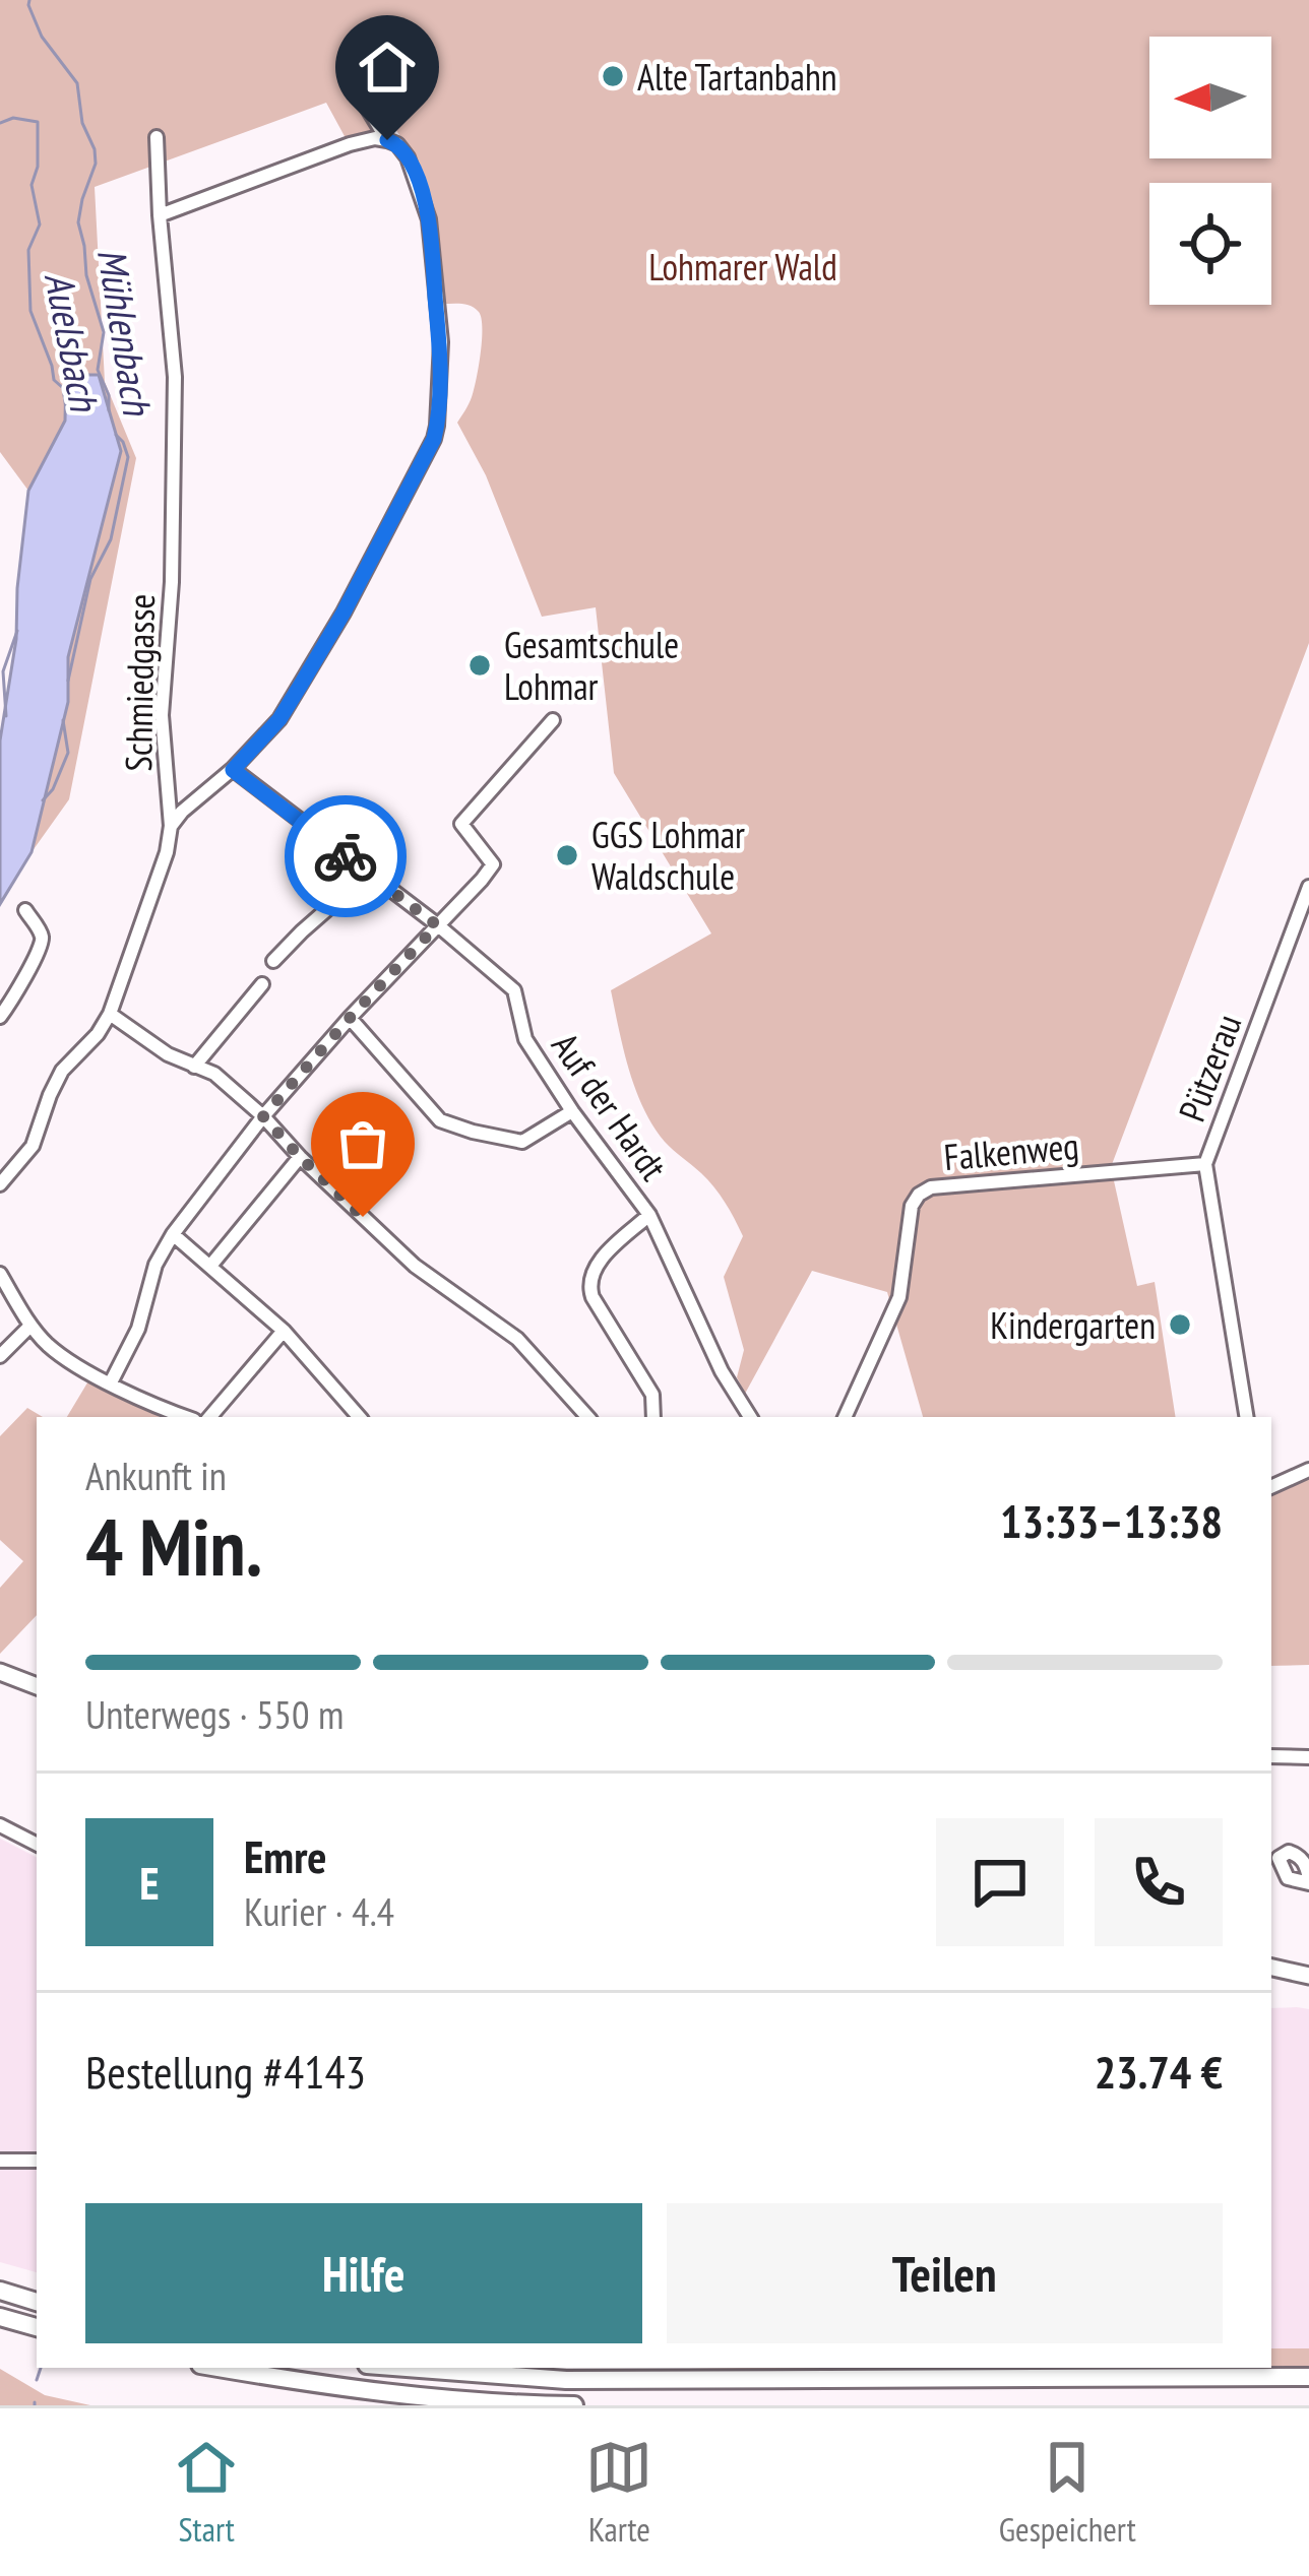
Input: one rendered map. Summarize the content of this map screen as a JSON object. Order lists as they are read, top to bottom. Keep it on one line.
{"streets":{"street":["Schmiedgasse","Pützerau","Auf der Hardt","Falkenweg"]},"crossings":[["Pützerau","Falkenweg"]],"water":["Mühlenbach","Auelsbach"],"parks":["Lohmarer Wald"],"places":["Alte Tartanbahn","Gesamtschule Lohmar","GGS Lohmar Waldschule","Kindergarten"],"north":"left","page":{"heading":["4 Min.","Ankunft in","13:33–13:38"],"panel":["Emre","Kurier · 4.4","Bestellung #4143","23.74 €"],"bar":"Unterwegs · 550 m","round":"E","buttons":["Hilfe","Teilen"],"tabs":["Start","Karte","Gespeichert"]}}
